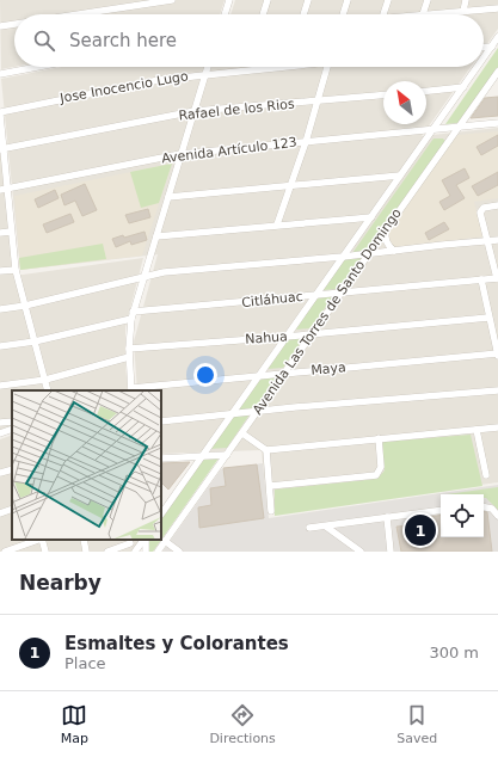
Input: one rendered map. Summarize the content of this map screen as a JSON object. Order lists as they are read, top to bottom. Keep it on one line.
{"streets":{"street":["Jose Inocencio Lugo","Rafael de los Rios","Avenida Artículo 123","Citláhuac","Avenida Las Torres de Santo Domingo","Nahua","Maya"]},"crossings":[["Avenida Artículo 123","Avenida Las Torres de Santo Domingo"],["Citláhuac","Avenida Las Torres de Santo Domingo"],["Avenida Las Torres de Santo Domingo","Nahua"],["Avenida Las Torres de Santo Domingo","Maya"]],"north":"top left","page":{"search":"Search here","pins":"1","heading":"Nearby","list":[{"mark":"1","name":"Esmaltes y Colorantes","note":"Place","value":"300 m"}],"nav":["Map","Directions","Saved"]}}
